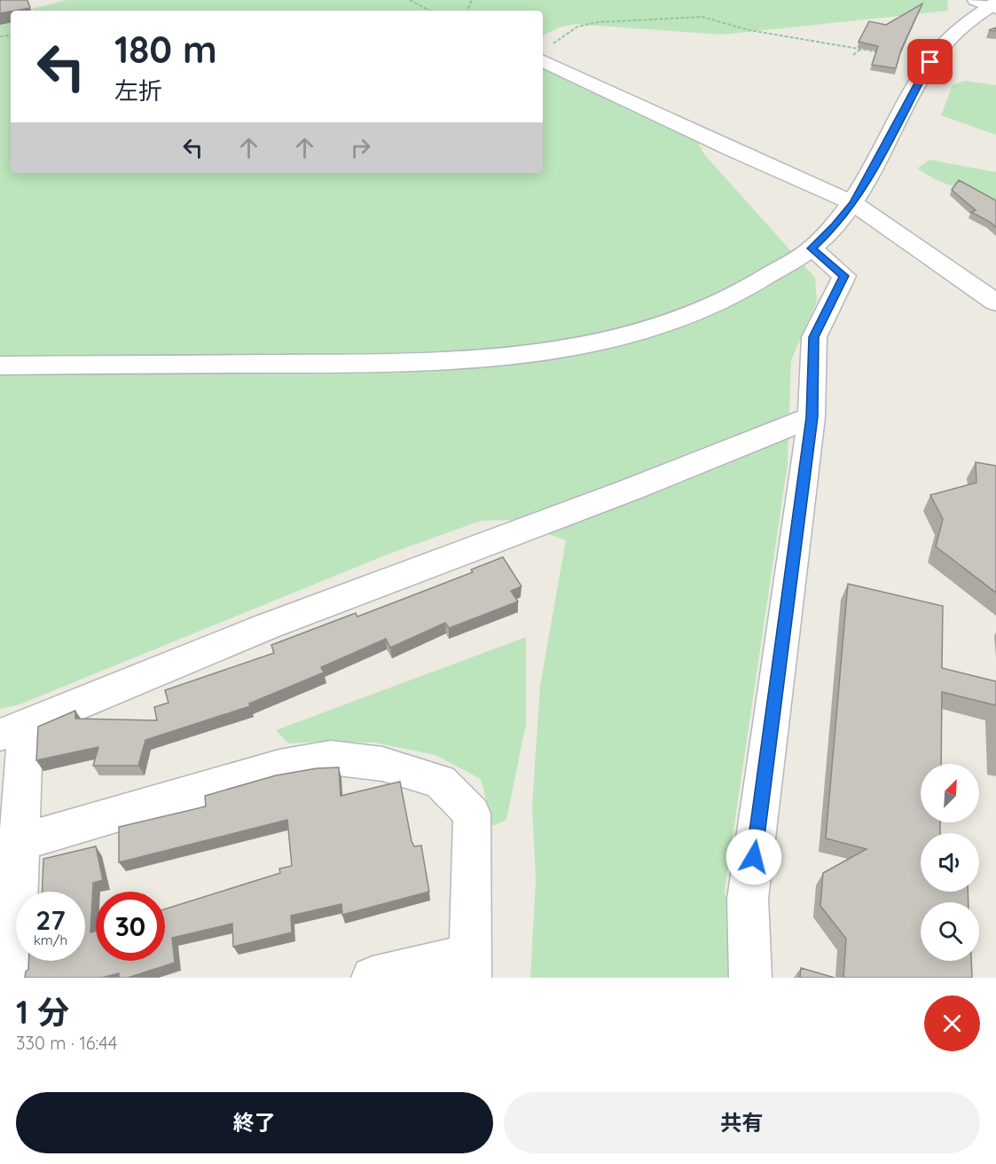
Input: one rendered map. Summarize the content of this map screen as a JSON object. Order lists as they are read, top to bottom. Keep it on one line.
{"north":"top right","page":{"turn":["180 m","左折"],"speed":"27 km/h","limit":"30","heading":["1 分","330 m · 16:44"],"buttons":["終了","共有"]}}
